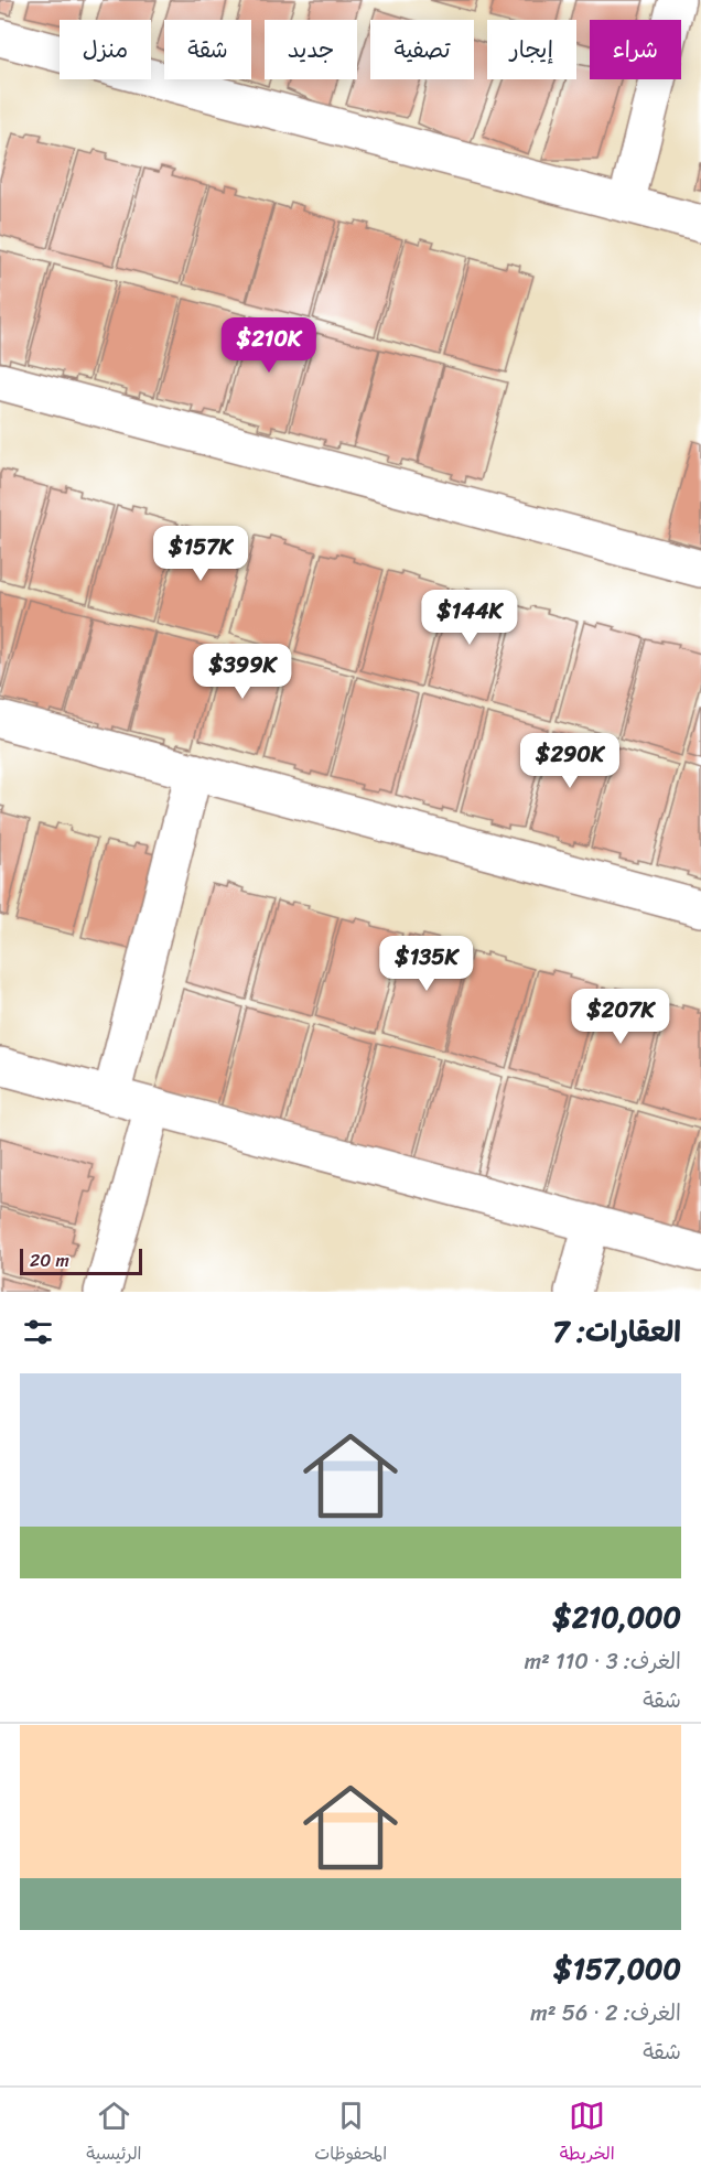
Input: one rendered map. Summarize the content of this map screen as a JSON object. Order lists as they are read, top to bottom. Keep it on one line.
{"scale_bar":"20 m","page":{"chip":["شراء","إيجار","تصفية","جديد","شقة","منزل"],"price":["$210K","$157K","$144K","$399K","$290K","$135K","$207K"],"scale":"20 m","heading":"العقارات: 7","list":[{"name":"$210,000","note":"الغرف: 3 · 110 m² · شقة"},{"name":"$157,000","note":"الغرف: 2 · 56 m² · شقة"}],"tabs":["الخريطة","المحفوظات","الرئيسية"]}}
